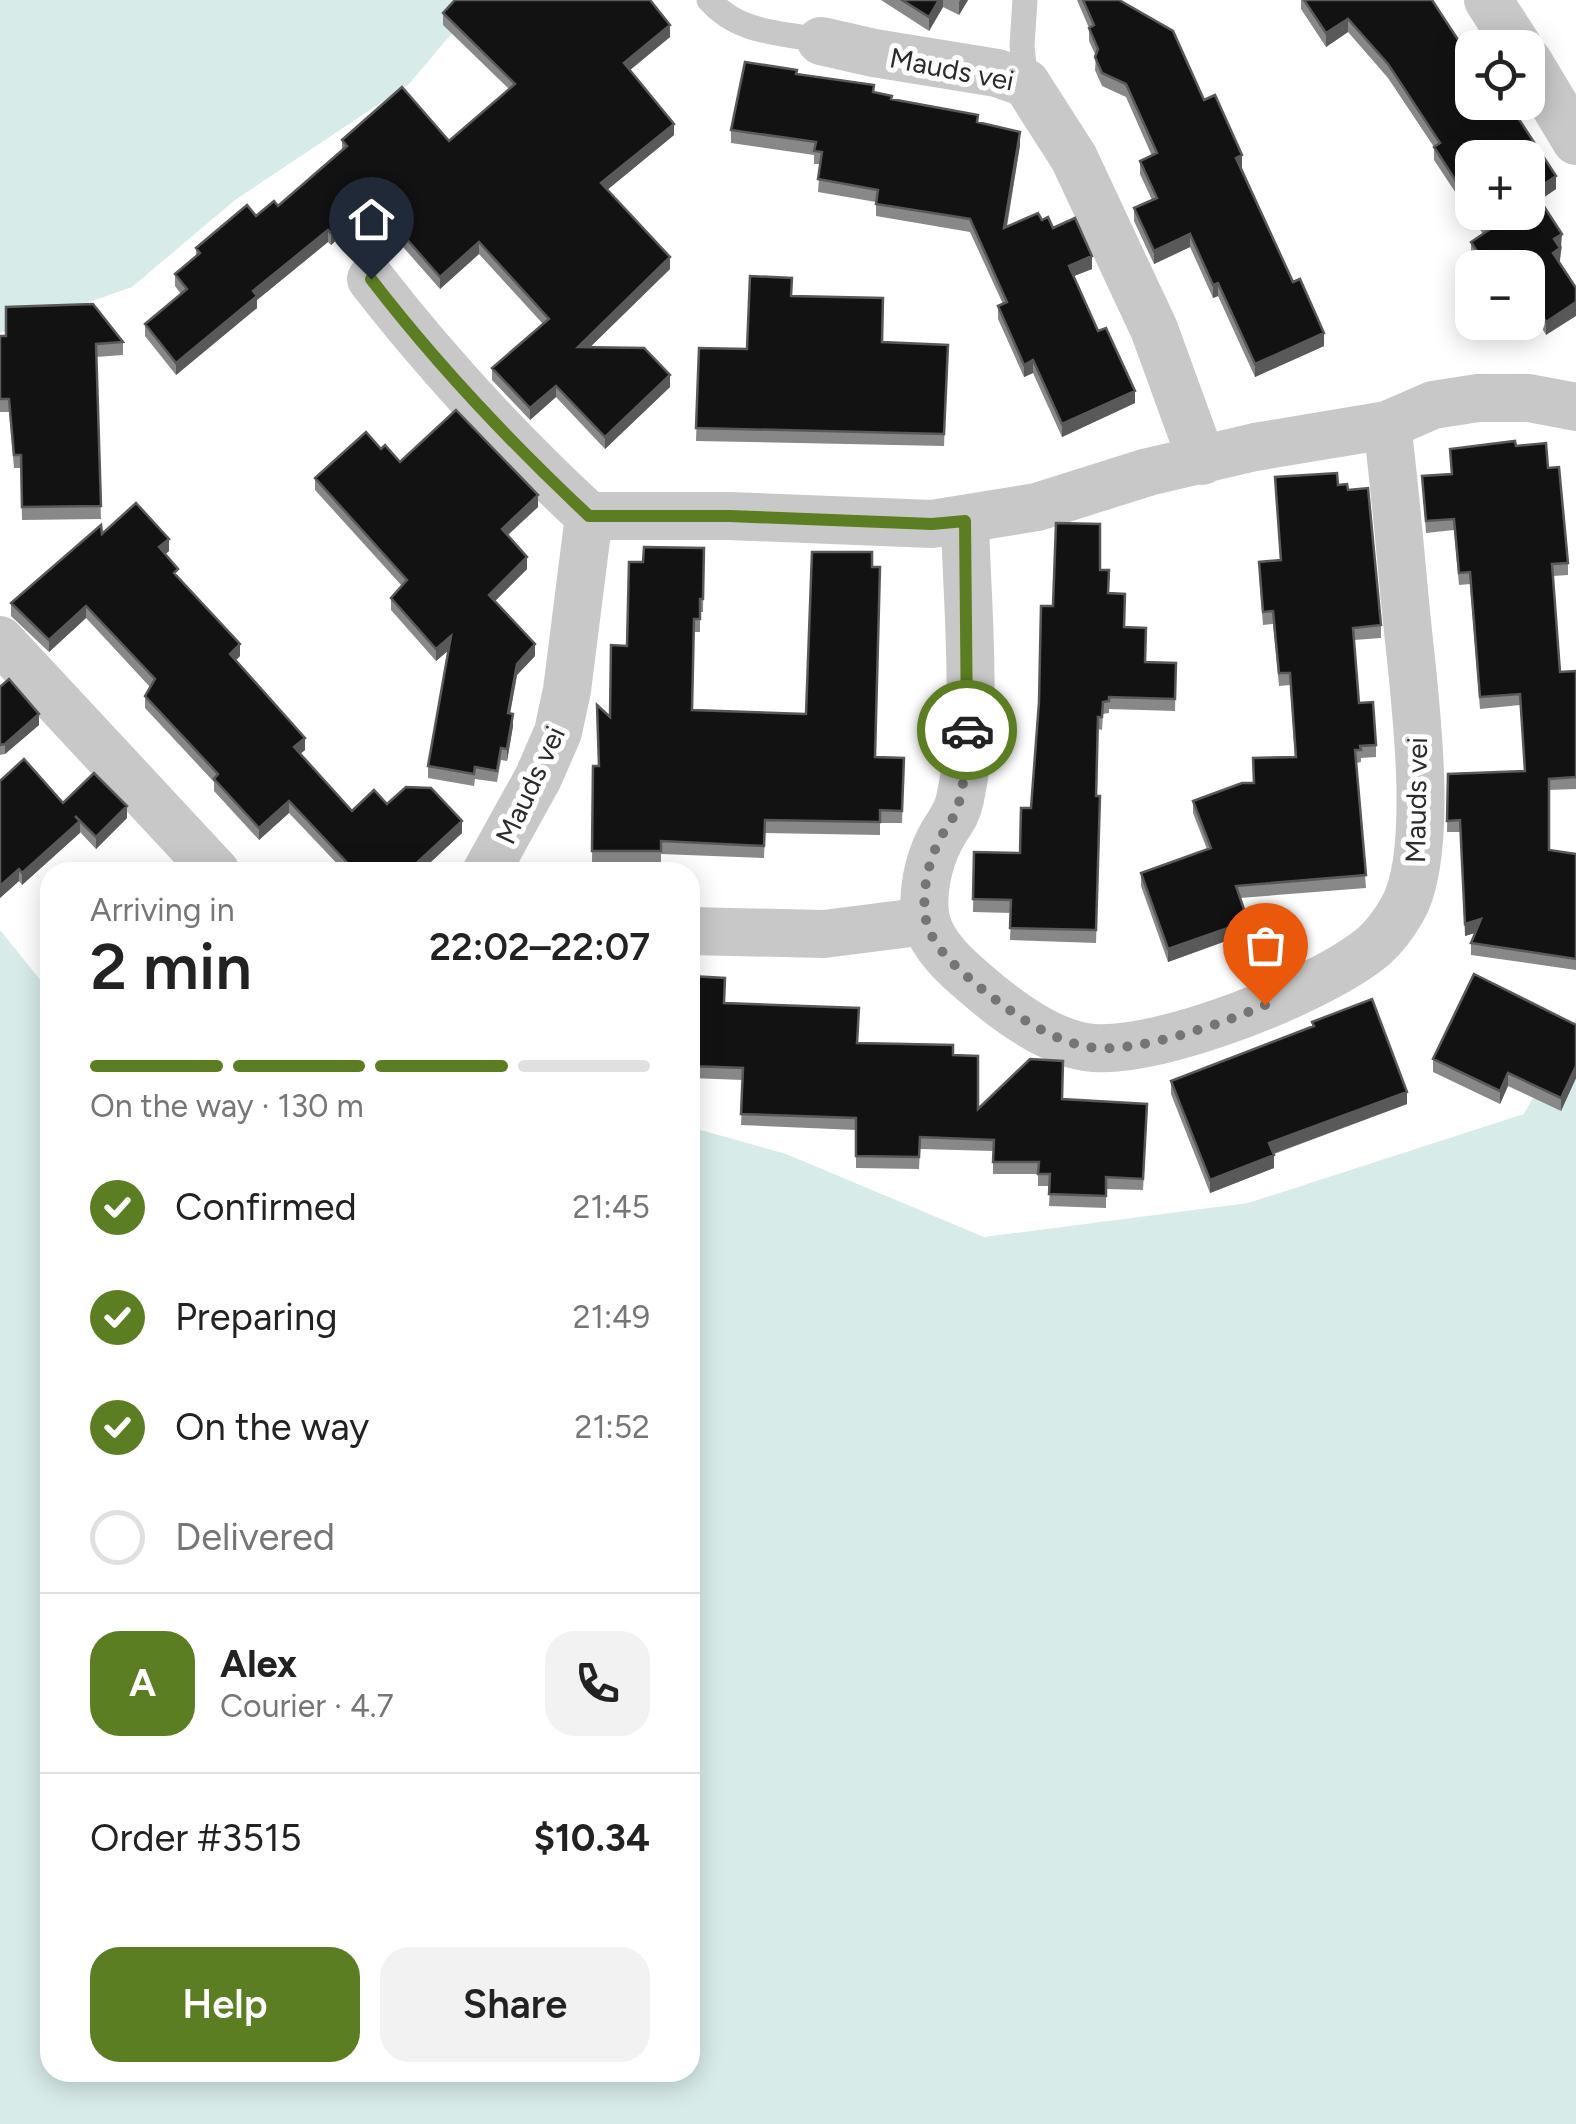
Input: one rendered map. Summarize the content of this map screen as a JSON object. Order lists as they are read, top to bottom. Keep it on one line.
{"streets":{"street":["Mauds vei"]},"page":{"map_buttons":["+","−"],"heading":["2 min","Arriving in","22:02–22:07"],"panel":["Alex","Courier · 4.7","Order #3515","$10.34"],"bar":"On the way · 130 m","list":[["Confirmed","21:45"],["Preparing","21:49"],["On the way","21:52"],"Delivered"],"round":"A","buttons":["Help","Share"]}}
